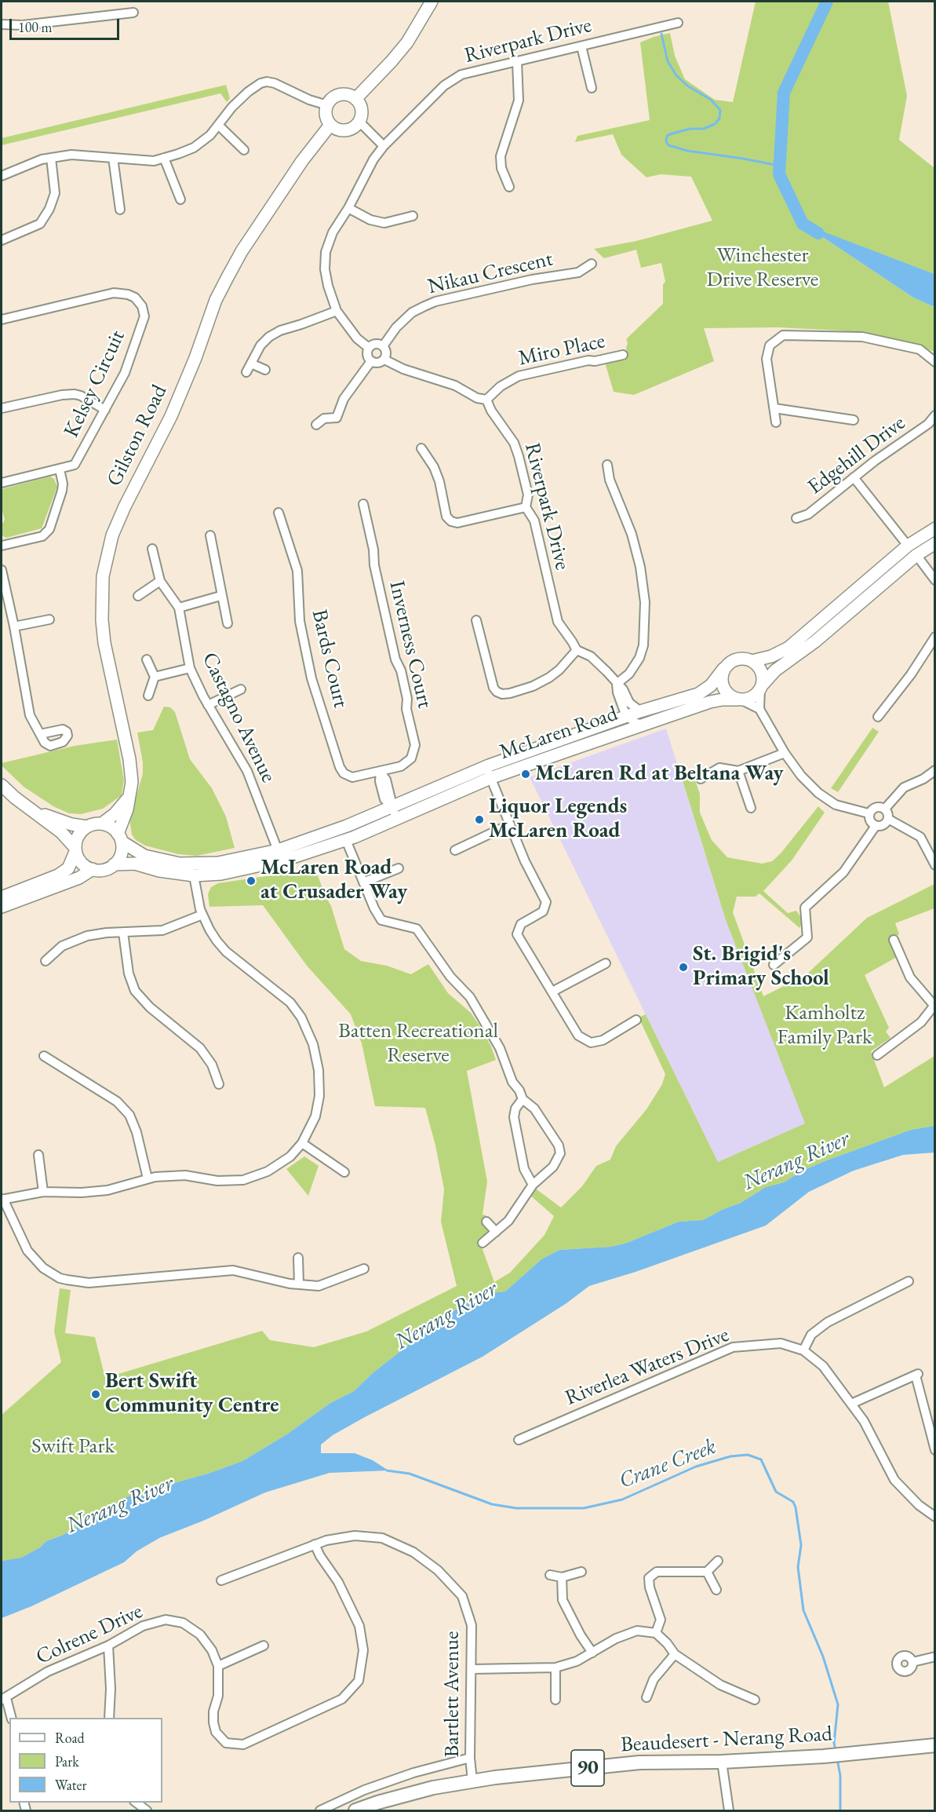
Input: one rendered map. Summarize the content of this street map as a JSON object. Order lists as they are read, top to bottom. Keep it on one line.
{"streets":{"main road":["Gilston Road","McLaren Road","Beaudesert - Nerang Road","90"],"street":["Riverpark Drive","Nikau Crescent","Miro Place","Kelsey Circuit","Edgehill Drive","Inverness Court","Bards Court","Castagno Avenue","Riverlea Waters Drive","Colrene Drive","Bartlett Avenue"]},"crossings":[["Riverpark Drive","Nikau Crescent"],["Riverpark Drive","Miro Place"],["Riverpark Drive","McLaren Road"],["Gilston Road","McLaren Road"],["Inverness Court","Bards Court"],["Castagno Avenue","McLaren Road"],["Colrene Drive","Bartlett Avenue"],["Bartlett Avenue","Beaudesert - Nerang Road"]],"water":["Nerang River","Crane Creek"],"parks":["Winchester Drive Reserve","Kamholtz Family Park","Batten Recreational Reserve","Swift Park"],"places":["McLaren Rd at Beltana Way","Liquor Legends McLaren Road","McLaren Road at Crusader Way","St. Brigid's Primary School","Bert Swift Community Centre"],"legend":["Road","Park","Water"],"scale_bar":"100 m"}
